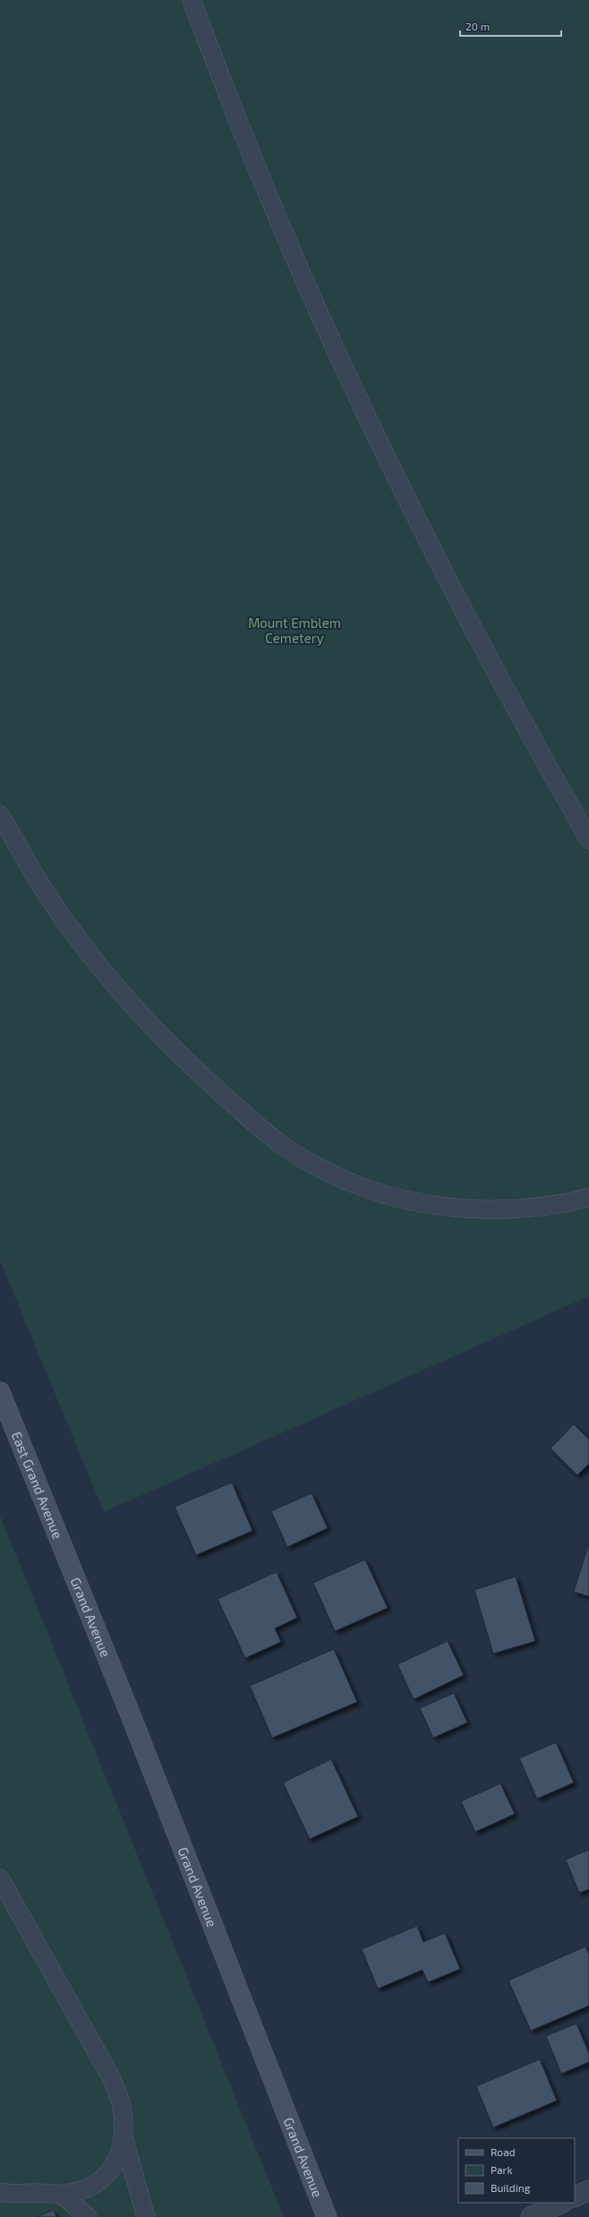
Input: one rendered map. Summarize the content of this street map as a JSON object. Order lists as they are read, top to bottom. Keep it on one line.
{"streets":{"main road":["East Grand Avenue","Grand Avenue"]},"crossings":[["East Grand Avenue","Grand Avenue"]],"parks":["Mount Emblem Cemetery"],"legend":["Road","Park","Building"],"scale_bar":"20 m"}
